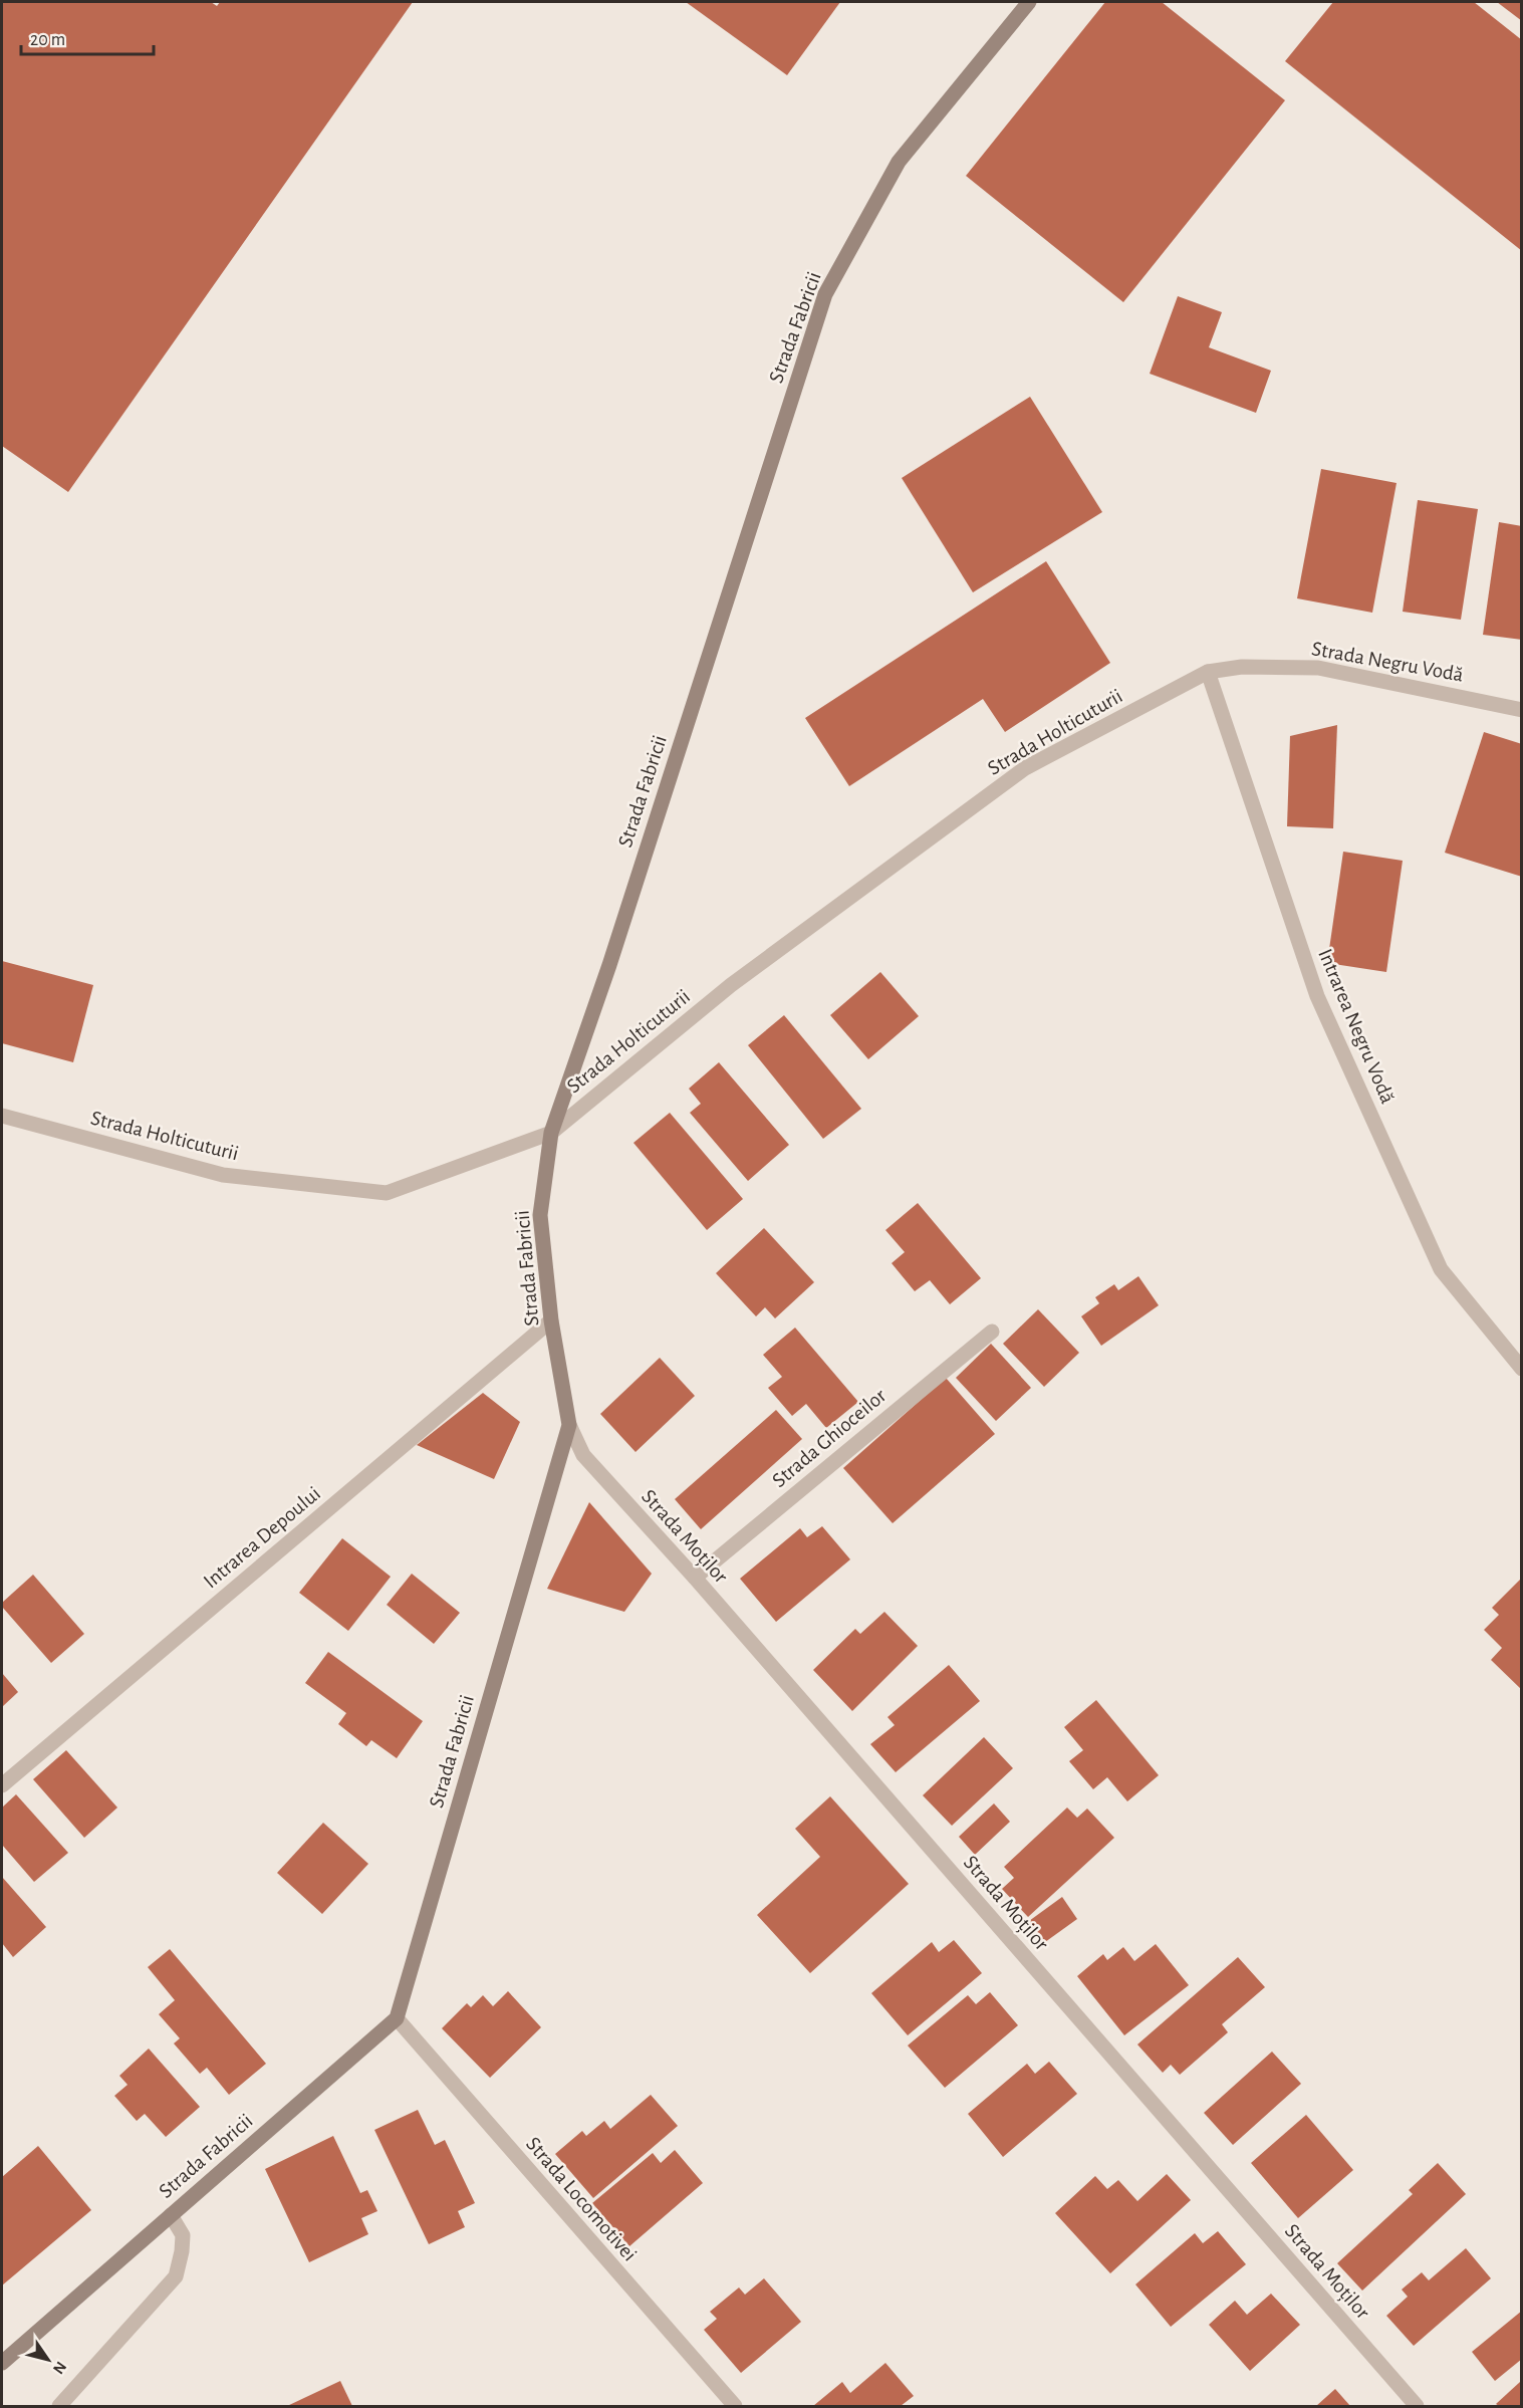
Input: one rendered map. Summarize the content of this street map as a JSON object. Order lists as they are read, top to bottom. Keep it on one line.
{"streets":{"street":["Strada Fabricii","Strada Negru Vodă","Strada Holticuturii","Intrarea Negru Vodă","Strada Ghioceilor","Strada Moților","Intrarea Depoului","Strada Locomotivei"]},"crossings":[["Strada Fabricii","Strada Holticuturii"],["Strada Fabricii","Strada Moților"],["Strada Fabricii","Intrarea Depoului"],["Strada Fabricii","Strada Locomotivei"],["Strada Negru Vodă","Strada Holticuturii"],["Strada Negru Vodă","Intrarea Negru Vodă"],["Strada Holticuturii","Intrarea Negru Vodă"],["Strada Ghioceilor","Strada Moților"]],"scale_bar":"20 m","north":"bottom right"}
